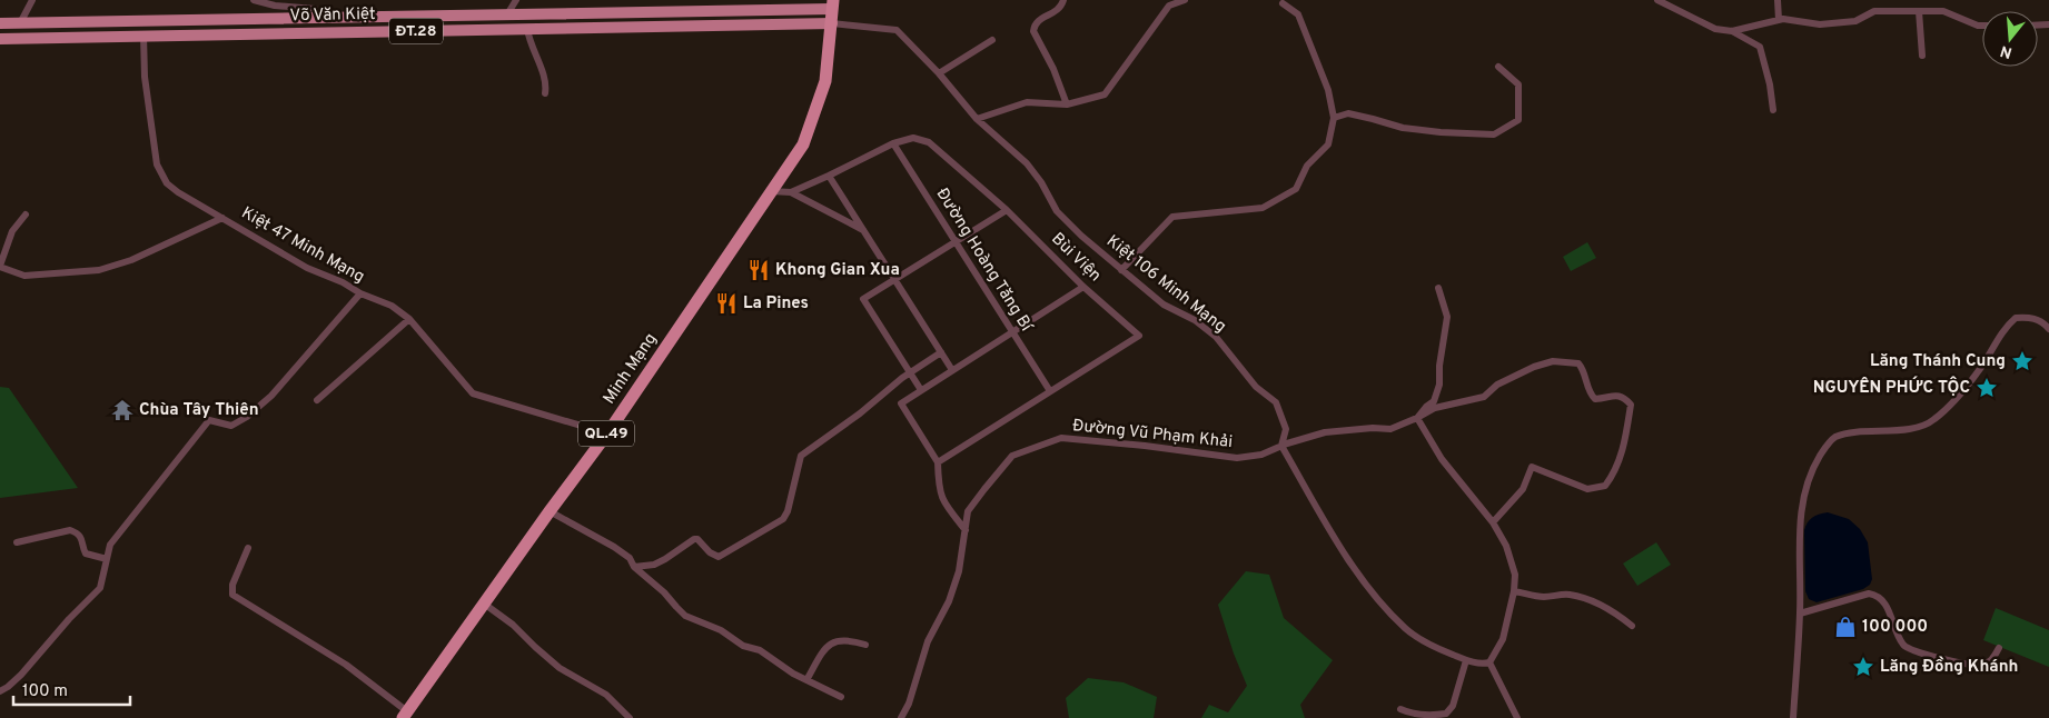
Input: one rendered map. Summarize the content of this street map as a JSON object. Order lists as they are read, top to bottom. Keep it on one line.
{"streets":{"highway":["Minh Mạng","QL.49"],"main road":["Võ Văn Kiệt","ĐT.28"],"street":["Kiệt 47 Minh Mạng","Bùi Viện","Đường Hoàng Tăng Bí","Kiệt 106 Minh Mạng","Đường Vũ Phạm Khải"]},"crossings":[["Võ Văn Kiệt","Kiệt 47 Minh Mạng"],["Võ Văn Kiệt","Kiệt 106 Minh Mạng"],["Võ Văn Kiệt","Minh Mạng"],["Võ Văn Kiệt","QL.49"],["Kiệt 47 Minh Mạng","Minh Mạng"],["Bùi Viện","Đường Hoàng Tăng Bí"],["Kiệt 106 Minh Mạng","Minh Mạng"],["Kiệt 106 Minh Mạng","QL.49"],["Kiệt 106 Minh Mạng","Đường Vũ Phạm Khải"],["Minh Mạng","QL.49"]],"places":{"restaurant":["Khong Gian Xua","La Pines"],"place":["Lăng Thánh Cung","NGUYÊN PHỨC TỘC","Lăng Đồng Khánh"],"temple":["Chùa Tây Thiên"],"shop":["100 000"]},"scale_bar":"100 m","north":"bottom"}
